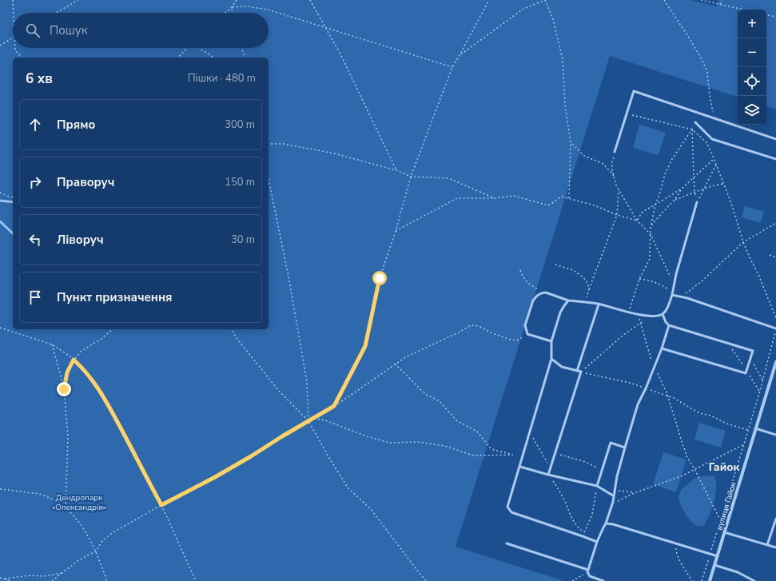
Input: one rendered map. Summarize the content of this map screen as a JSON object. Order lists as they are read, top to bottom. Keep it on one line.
{"streets":{"street":["вулиця Гайок"]},"districts":["Гайок"],"parks":["Дендропарк «Олександрія»"],"page":{"map_buttons":["+","−"],"search":"Пошук","heading":["6 хв","Пішки · 480 m"],"list":[["Прямо","300 m"],["Праворуч","150 m"],["Ліворуч","30 m"],"Пункт призначення"]}}
